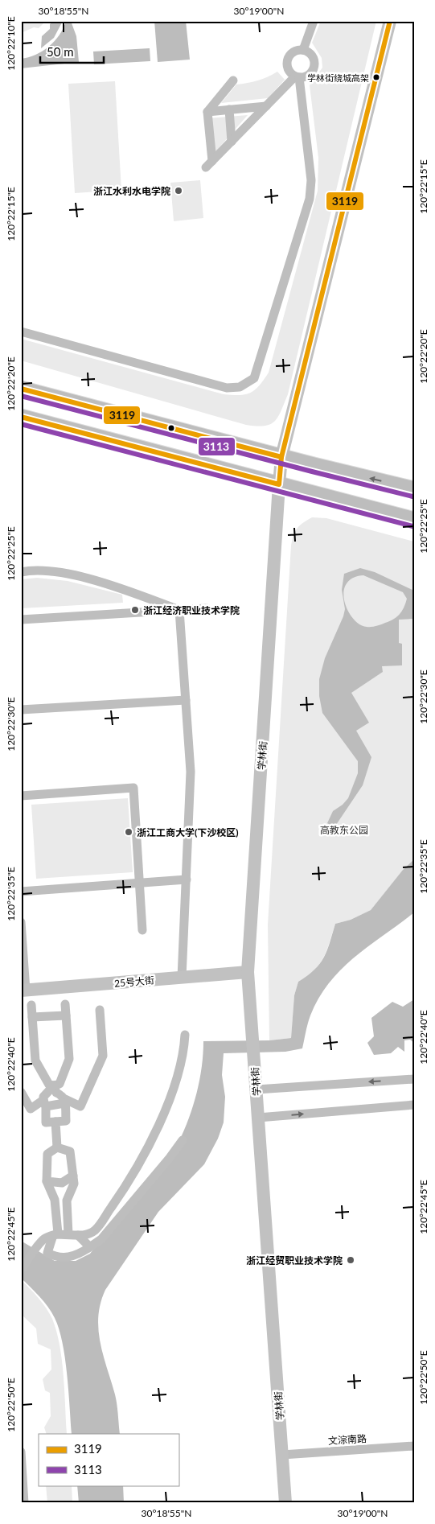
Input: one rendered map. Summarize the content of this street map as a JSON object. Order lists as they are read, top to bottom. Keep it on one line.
{"streets":{"main road":["学林街","25号大街"],"street":["文淙南路"]},"crossings":[["学林街","25号大街"],["学林街","文淙南路"]],"parks":["高教东公园"],"places":["学林街绕城高架","浙江水利水电学院","浙江经济职业技术学院","浙江工商大学(下沙校区)","浙江经贸职业技术学院"],"lines":["transit line 3119","transit line 3113"],"legend":["3119","3113"],"scale_bar":"50 m","coordinates":["30°18'55\"N","30°19'00\"N","120°22'10\"E","120°22'15\"E","120°22'20\"E","120°22'25\"E","120°22'30\"E","120°22'35\"E","120°22'40\"E","120°22'45\"E","120°22'50\"E"]}
